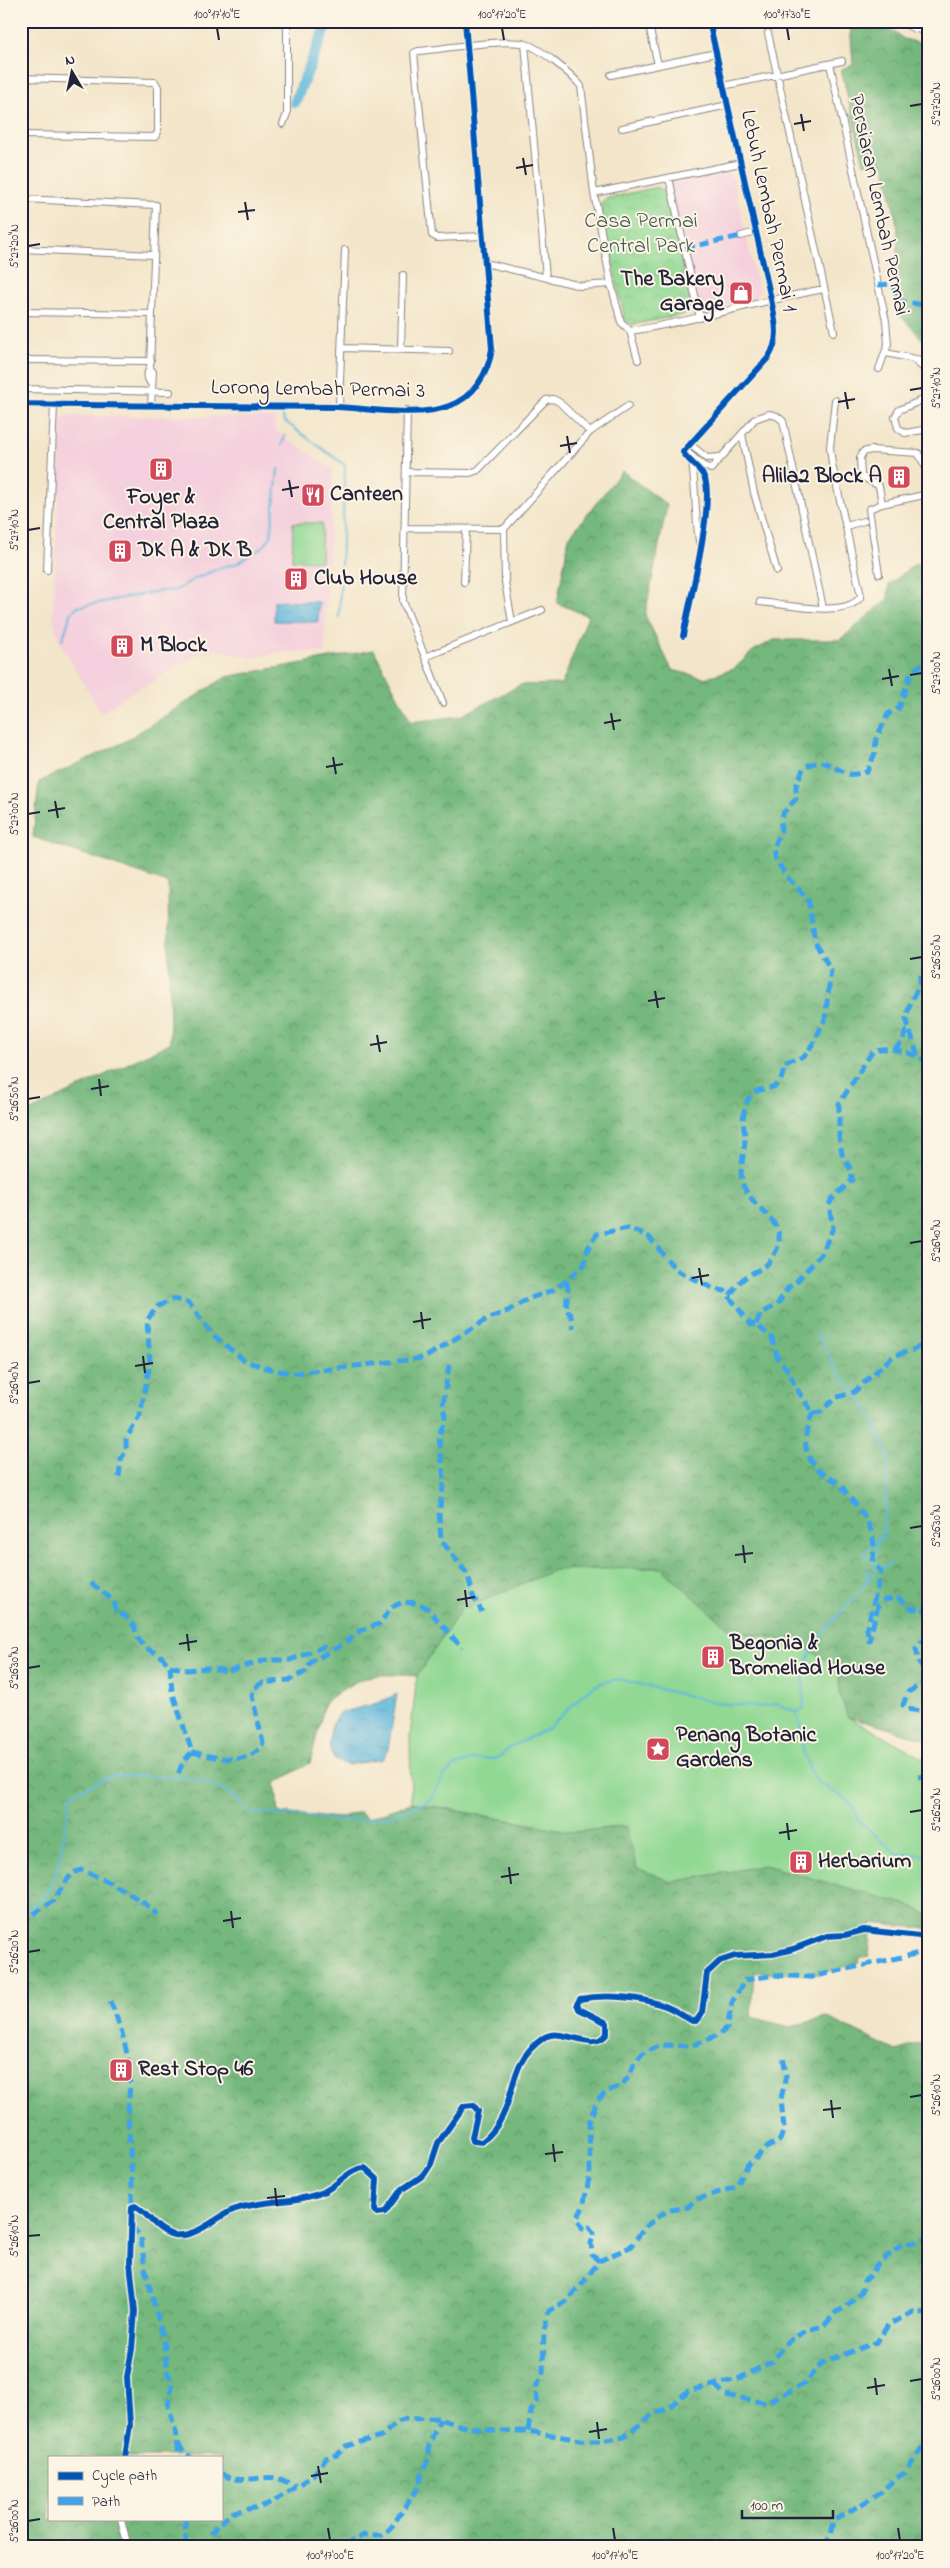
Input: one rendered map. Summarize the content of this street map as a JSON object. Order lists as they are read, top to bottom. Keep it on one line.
{"streets":{"street":["Persiaran Lembah Permai","Lebuh Lembah Permai 1","Lorong Lembah Permai 3"]},"parks":["Casa Permai Central Park"],"places":{"shop":["The Bakery Garage"],"building":["Foyer & Central Plaza","Alila2 Block A","DK A & DK B","Club House","M Block","Begonia & Bromeliad House","Herbarium","Rest Stop 46"],"restaurant":["Canteen"],"place":["Penang Botanic Gardens"]},"legend":["Cycle path","Path"],"scale_bar":"100 m","north":"top","coordinates":["100°17'10\"E","100°17'20\"E","100°17'30\"E","5°27'20\"N","5°27'10\"N","5°27'00\"N","5°26'50\"N","5°26'40\"N","5°26'30\"N","5°26'20\"N","5°26'10\"N","5°26'00\"N","100°17'00\"E"]}
